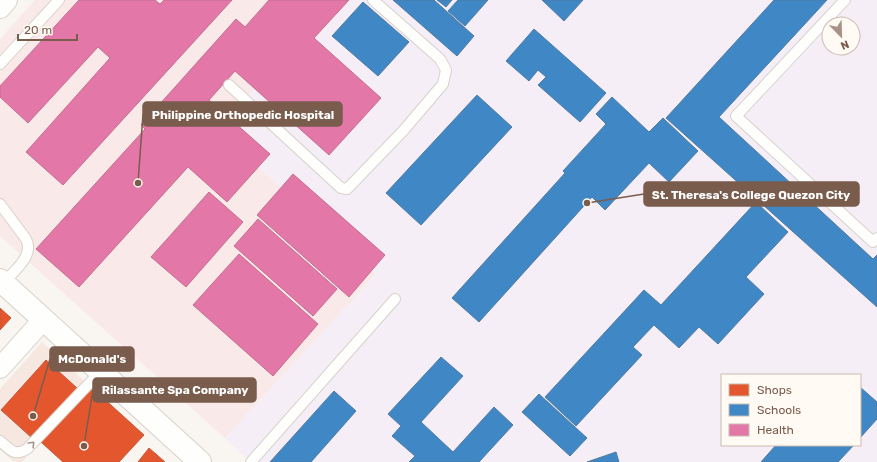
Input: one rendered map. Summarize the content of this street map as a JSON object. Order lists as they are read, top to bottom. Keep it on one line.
{"places":["Philippine Orthopedic Hospital","St. Theresa's College Quezon City","McDonald's","Rilassante Spa Company"],"legend":["Shops","Schools","Health"],"scale_bar":"20 m","north":"bottom right"}
